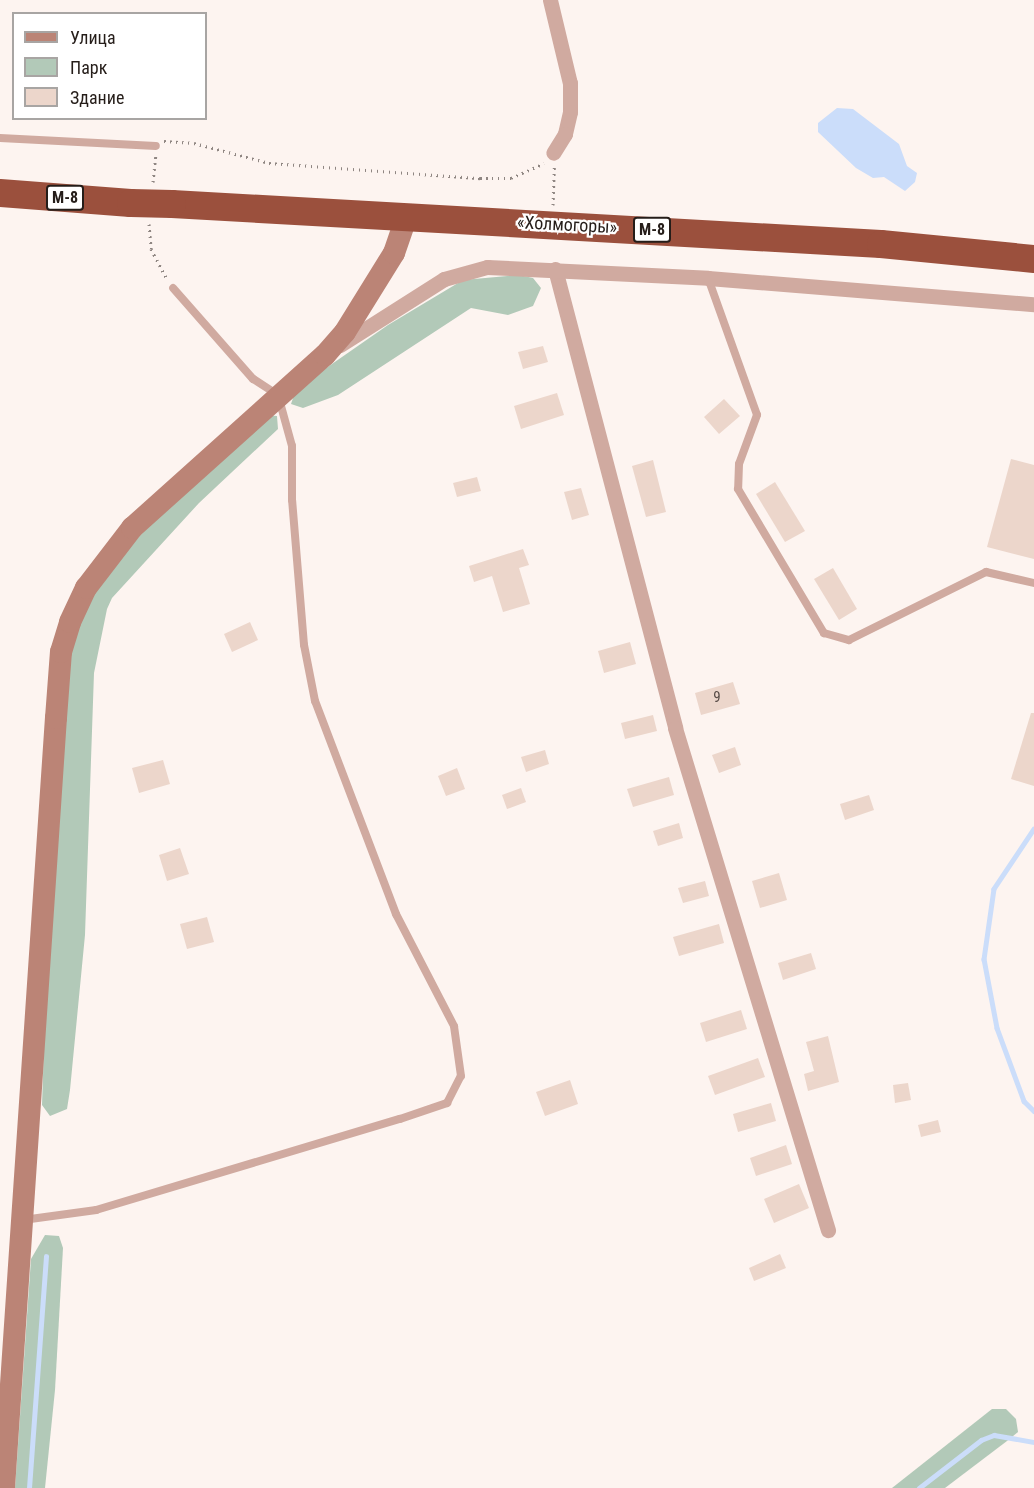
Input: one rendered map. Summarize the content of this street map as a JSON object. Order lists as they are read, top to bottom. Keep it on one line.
{"streets":{"highway":["М-8","«Холмогоры»"]},"house_numbers":["9"],"legend":["Улица","Парк","Здание"]}
